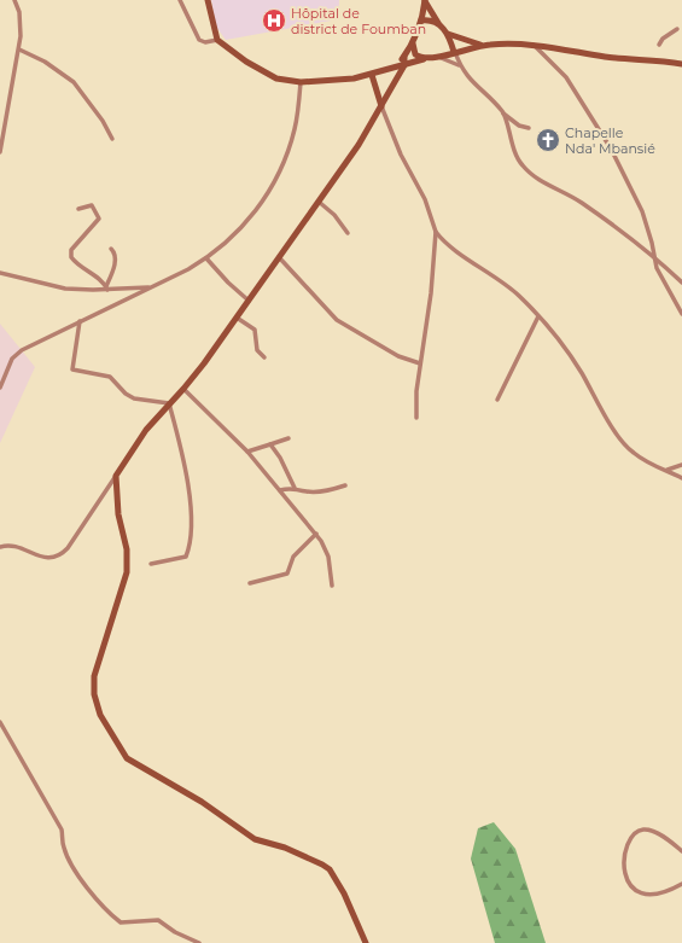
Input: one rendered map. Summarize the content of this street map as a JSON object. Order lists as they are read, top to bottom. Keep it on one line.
{"places":{"hospital":["Hôpital de district de Foumban"],"church":["Chapelle Nda' Mbansié"]}}
